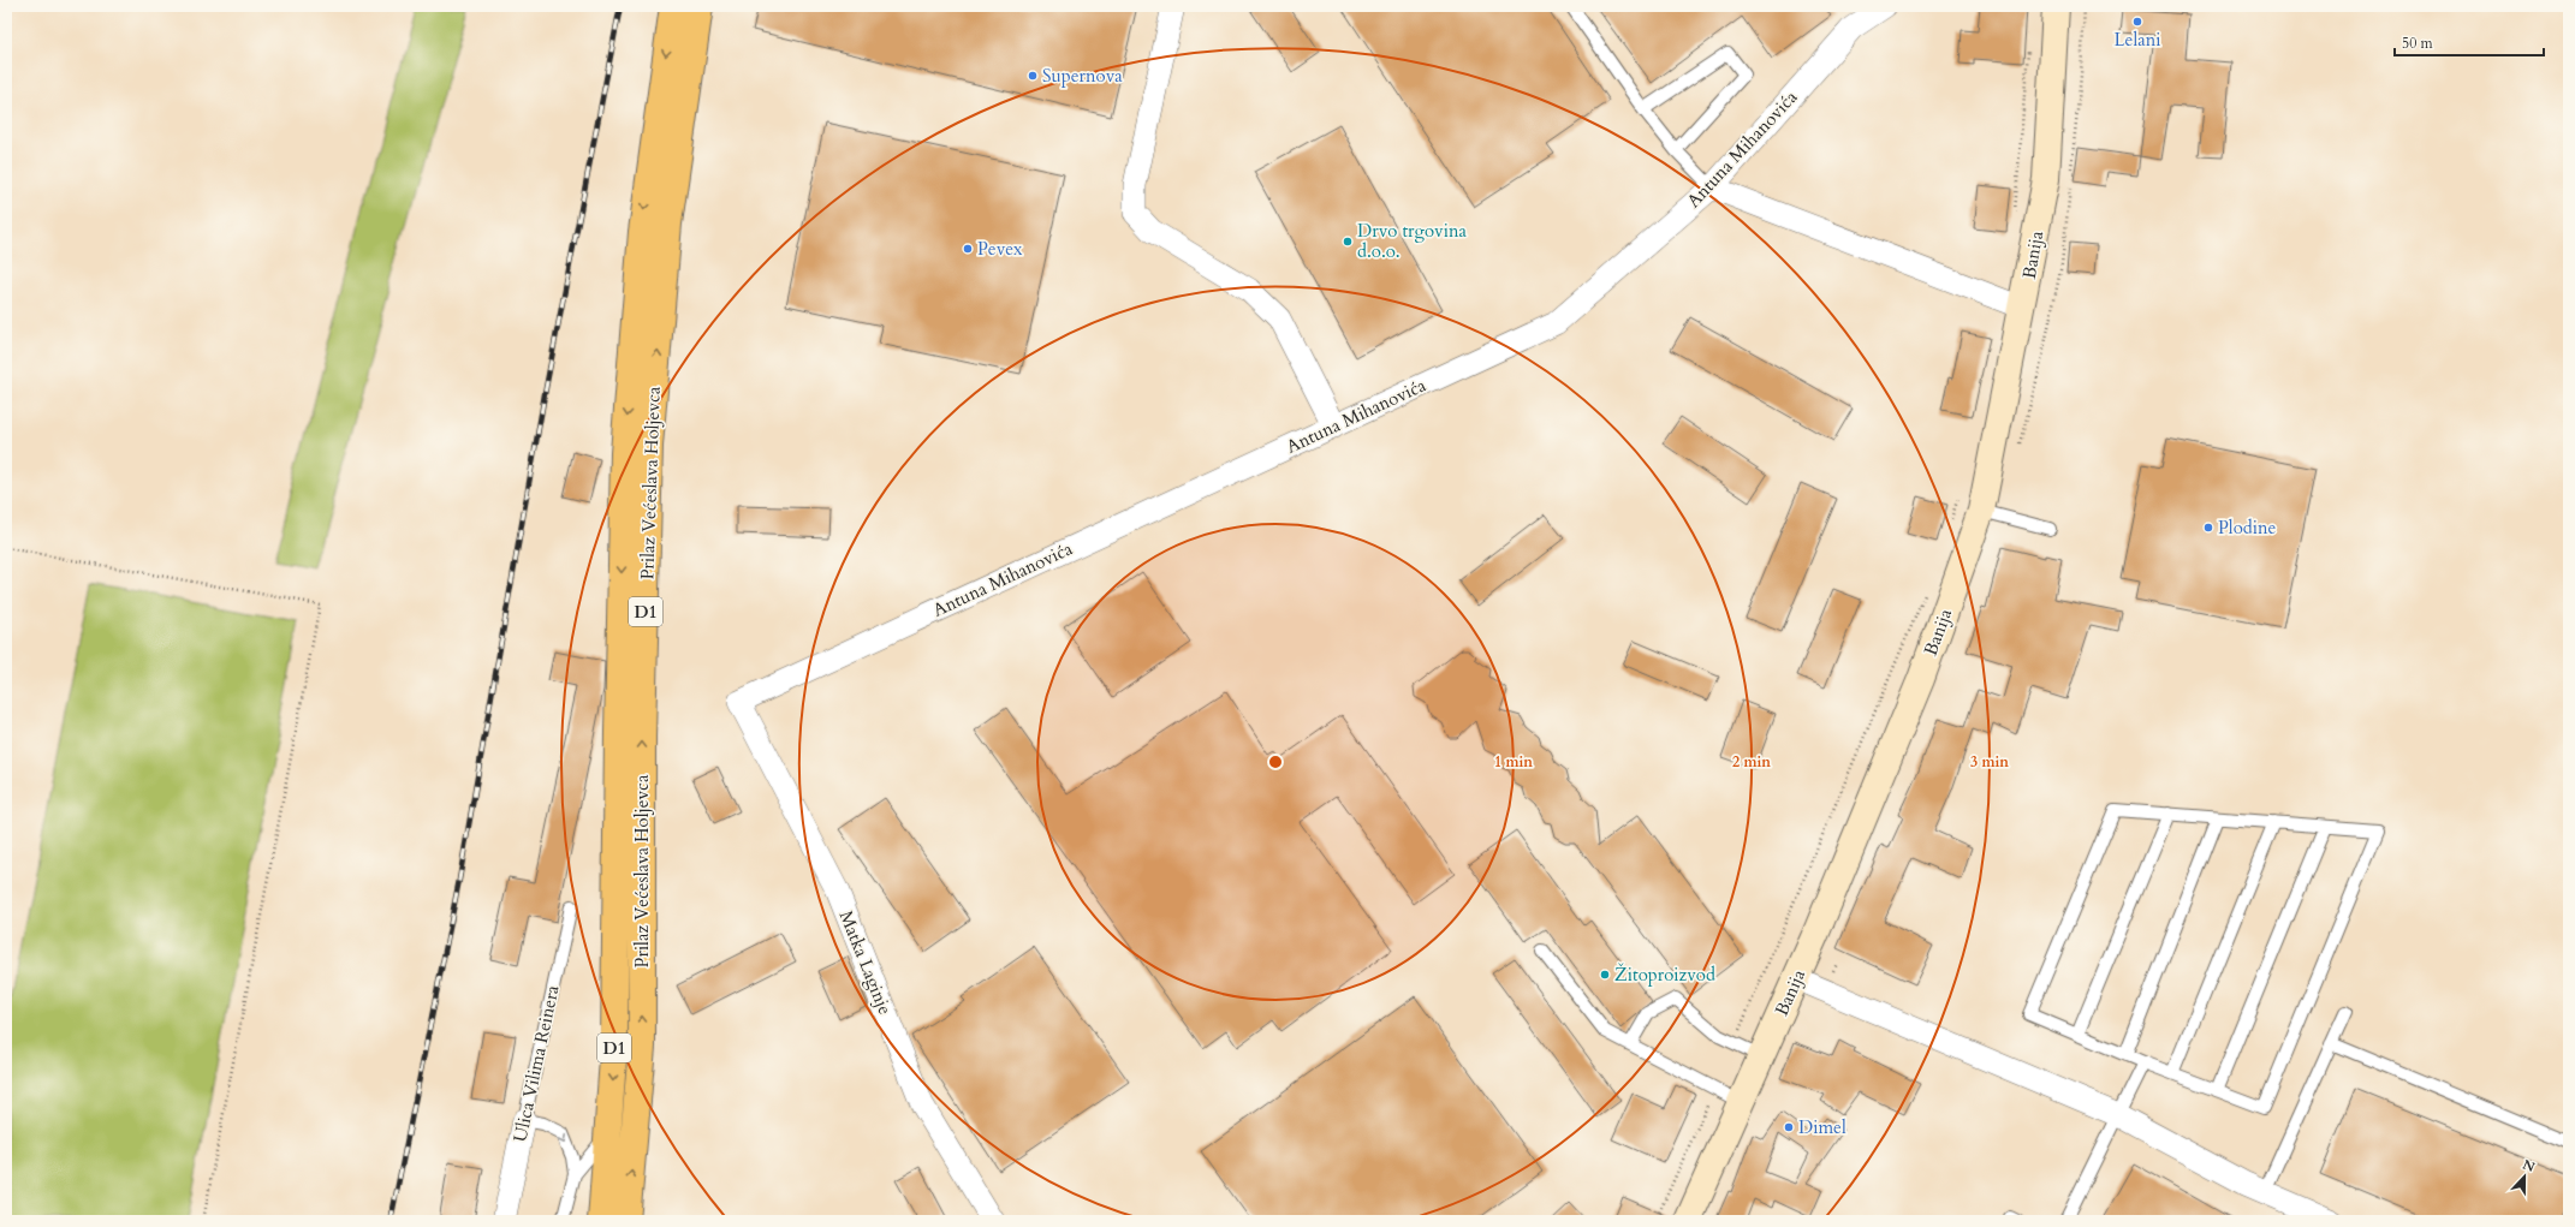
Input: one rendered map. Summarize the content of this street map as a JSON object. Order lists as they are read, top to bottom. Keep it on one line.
{"streets":{"highway":["Prilaz Većeslava Holjevca","D1"],"main road":["Banija"],"street":["Antuna Mihanovića","Matka Laginje","Ulica Vilima Reinera"]},"crossings":[["Antuna Mihanovića","Matka Laginje"]],"places":["Lelani","Supernova","Drvo trgovina d.o.o.","Pevex","Plodine","Žitoproizvod","Dimel"],"scale_bar":"50 m","north":"top","rings":["1 min","2 min","3 min"]}
